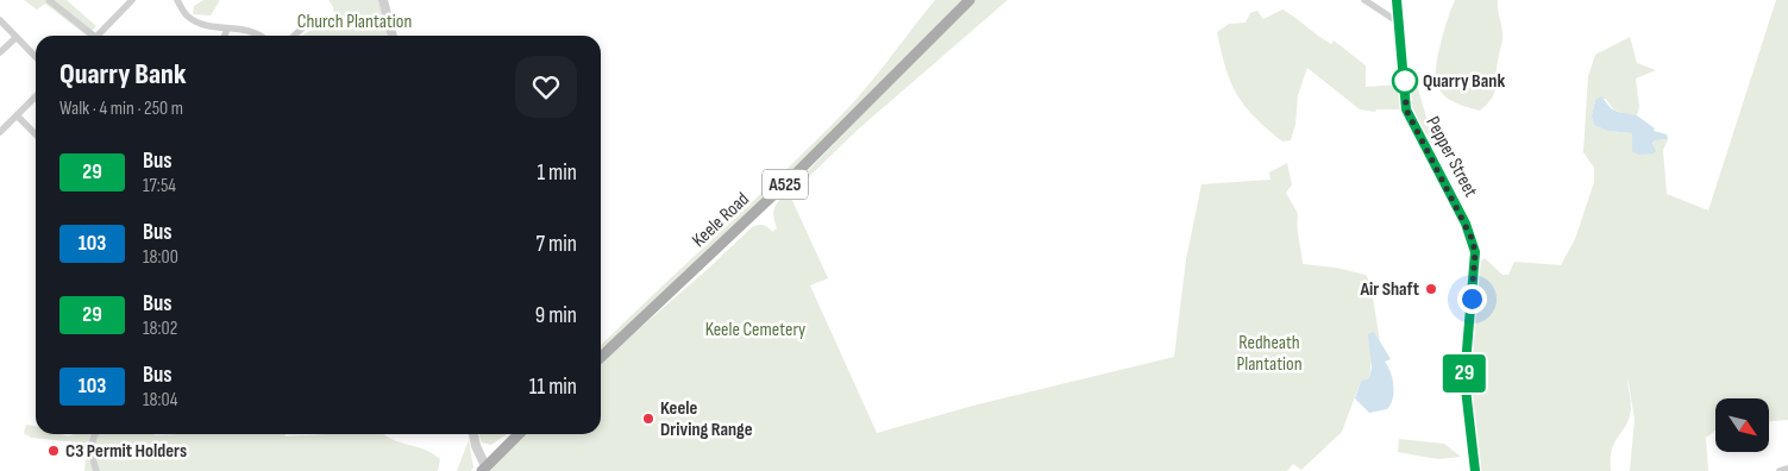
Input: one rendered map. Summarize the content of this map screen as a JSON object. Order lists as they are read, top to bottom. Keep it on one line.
{"streets":{"main road":["Pepper Street","A525","Keele Road"]},"parks":["Church Plantation","Keele Cemetery","Redheath Plantation"],"places":["Quarry Bank","Air Shaft","Keele Driving Range","C3 Permit Holders"],"lines":["bus line 29"],"north":"bottom right","page":{"on_map":"29","heading":["Quarry Bank","Walk · 4 min · 250 m"],"list":[{"mark":"29","name":"Bus","note":"17:54","value":"1 min"},{"mark":"103","name":"Bus","note":"18:00","value":"7 min"},{"mark":"29","name":"Bus","note":"18:02","value":"9 min"},{"mark":"103","name":"Bus","note":"18:04","value":"11 min"}]}}
